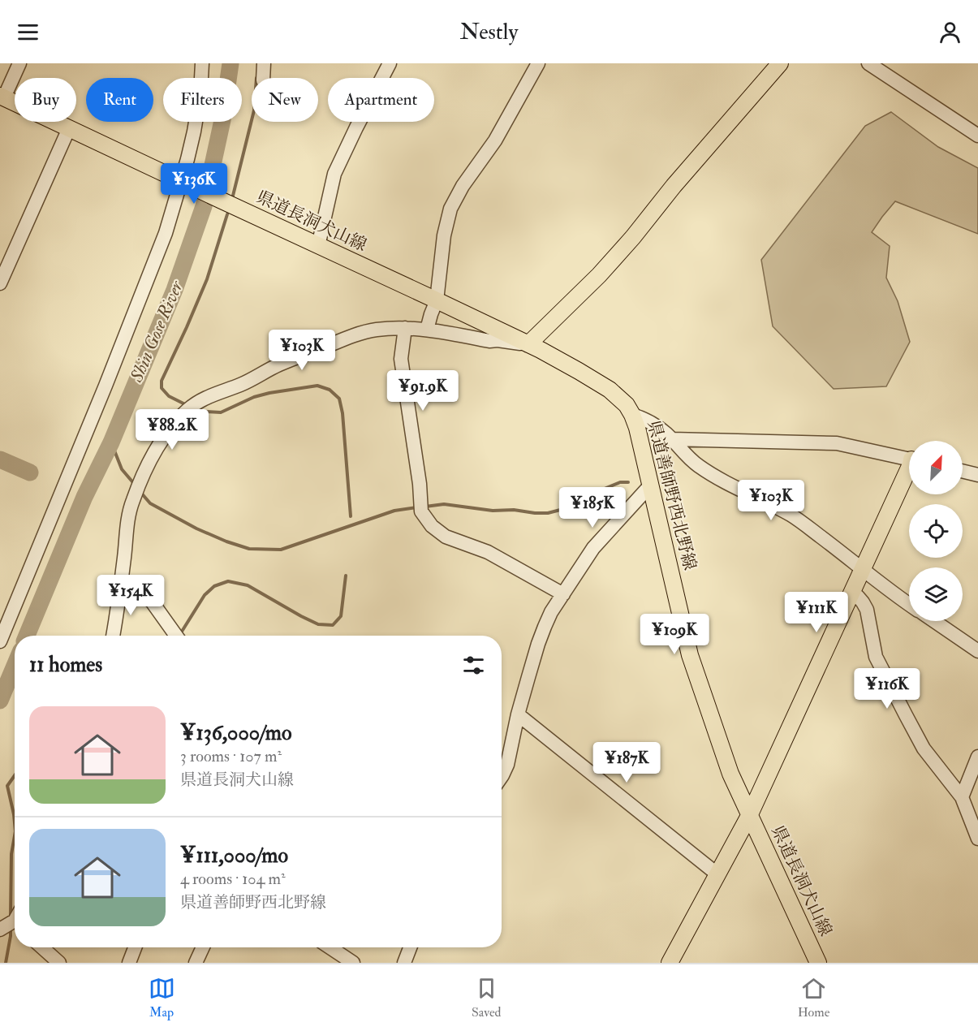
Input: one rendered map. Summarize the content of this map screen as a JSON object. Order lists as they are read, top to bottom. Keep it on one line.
{"streets":{"main road":["県道長洞犬山線","県道善師野西北野線"]},"crossings":[["県道長洞犬山線","県道善師野西北野線"]],"water":["Shin Gose River"],"north":"top right","page":{"header":"Nestly","chip":["Buy","Rent","Filters","New","Apartment"],"price":["¥136K","¥103K","¥91.9K","¥88.2K","¥103K","¥185K","¥154K","¥111K","¥109K","¥116K","¥187K"],"heading":"11 homes","list":[{"name":"¥136,000/mo","note":"3 rooms · 107 m² · 県道長洞犬山線"},{"name":"¥111,000/mo","note":"4 rooms · 104 m² · 県道善師野西北野線"}],"tabs":["Map","Saved","Home"]}}
